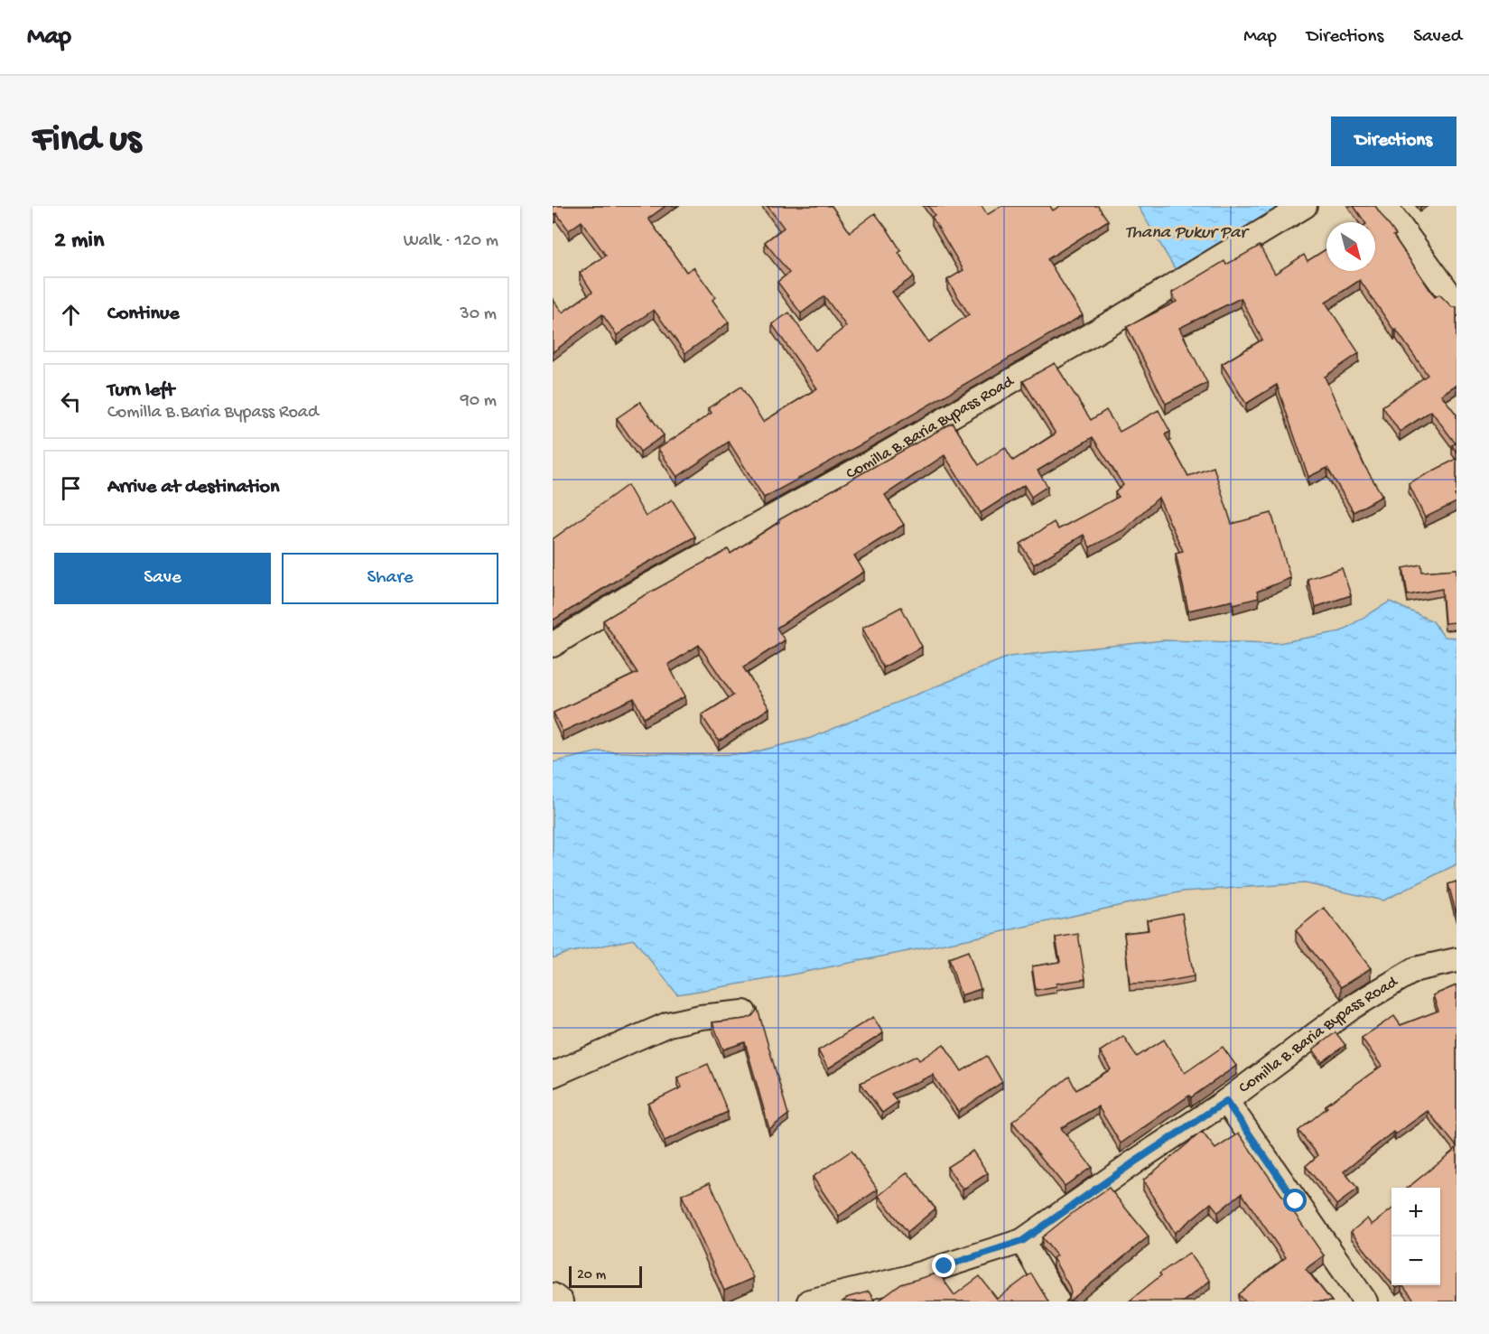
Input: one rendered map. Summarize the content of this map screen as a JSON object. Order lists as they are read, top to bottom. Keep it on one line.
{"streets":{"street":["Comilla B.Baria Bypass Road"]},"water":["Thana Pukur Par"],"scale_bar":"20 m","north":"bottom right","page":{"header":"Map","nav":["Map","Directions","Saved"],"buttons":["Directions",["Save","Share"]],"title":"Find us","heading":["2 min","Walk · 120 m"],"list":[["Continue","30 m"],["Turn left","Comilla B.Baria Bypass Road","90 m"],"Arrive at destination"],"map_buttons":["+","−"],"scale":"20 m"}}
